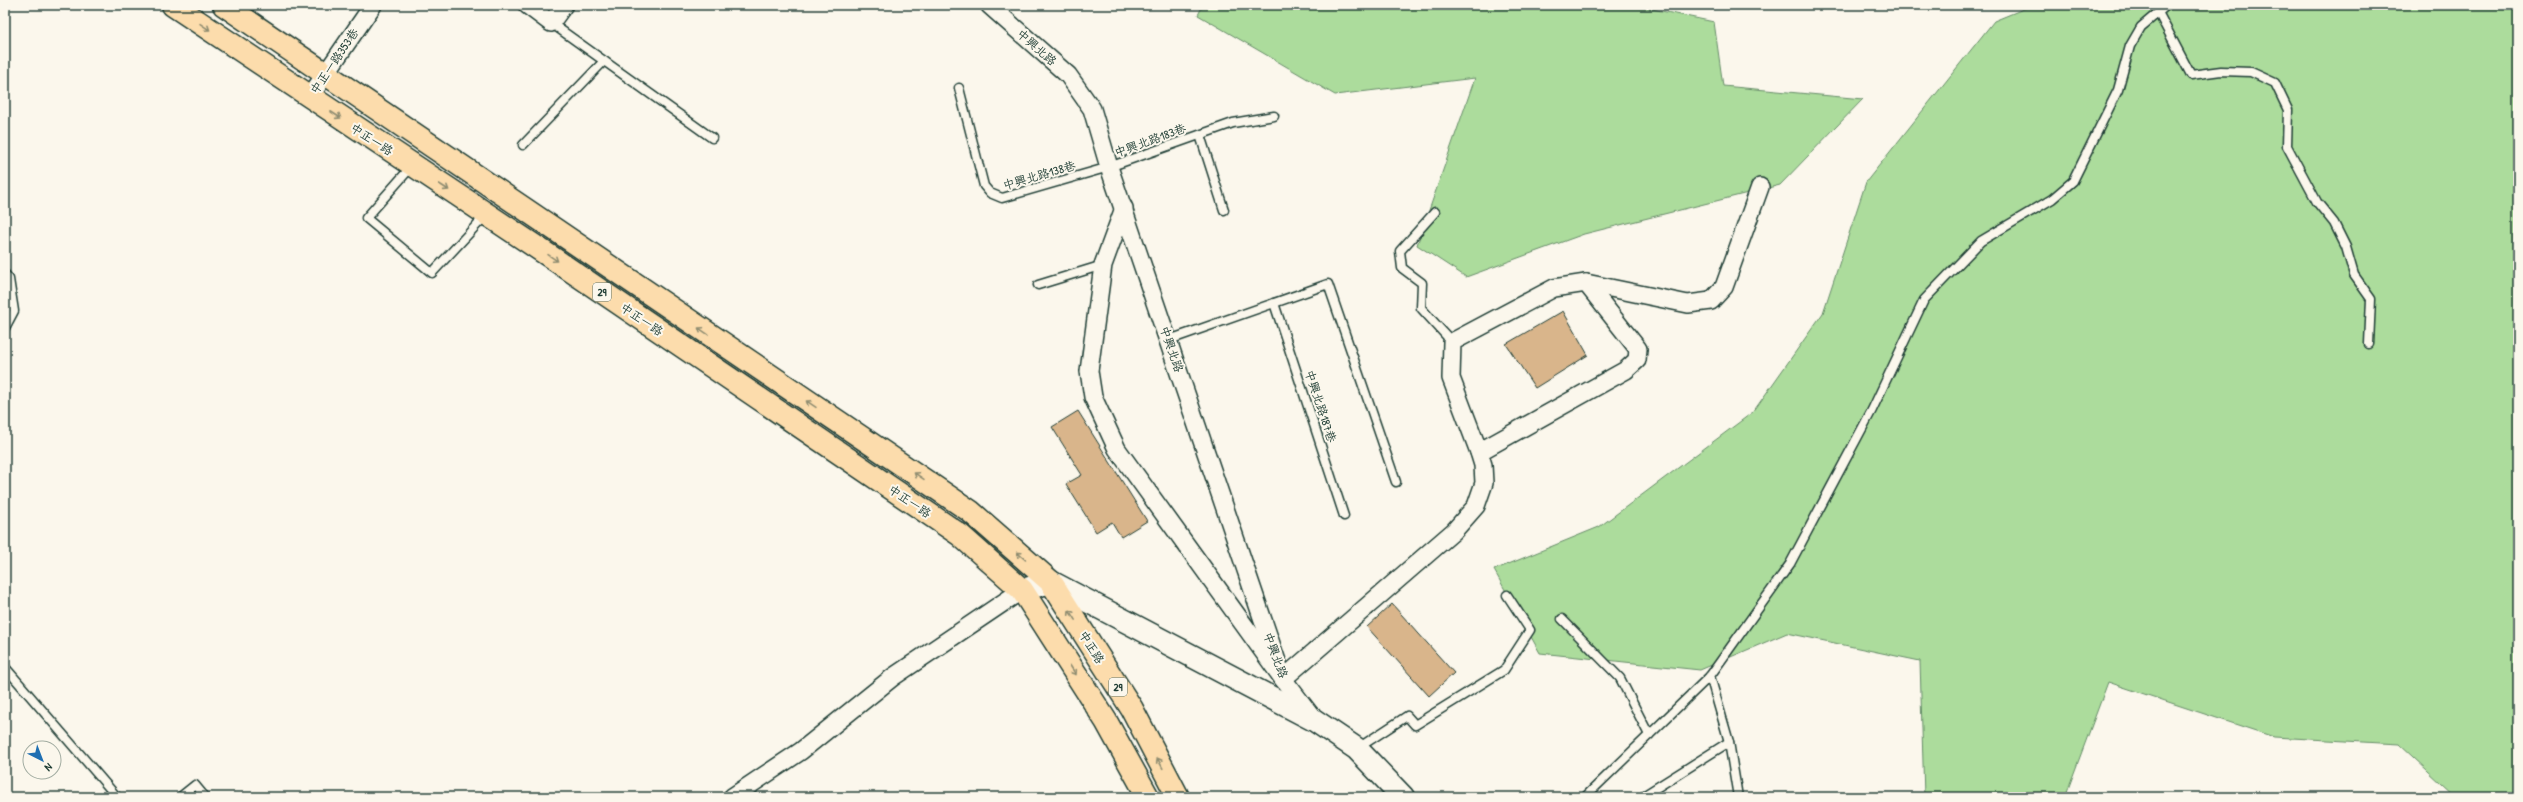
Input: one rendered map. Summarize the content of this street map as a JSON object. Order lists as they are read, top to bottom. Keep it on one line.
{"streets":{"main road":["中正一路","29","中正路"],"street":["中興北路","中正一路353巷"],"lane":["中興北路183巷","中興北路138巷","中興北路187巷"]},"crossings":[["中興北路","中正一路"],["中興北路","中興北路183巷"],["中興北路","中興北路138巷"],["中興北路","中正路"],["中正一路353巷","中正一路"],["中正一路","29"],["中正一路","中正路"],["中興北路183巷","中興北路138巷"]],"north":"bottom right"}
